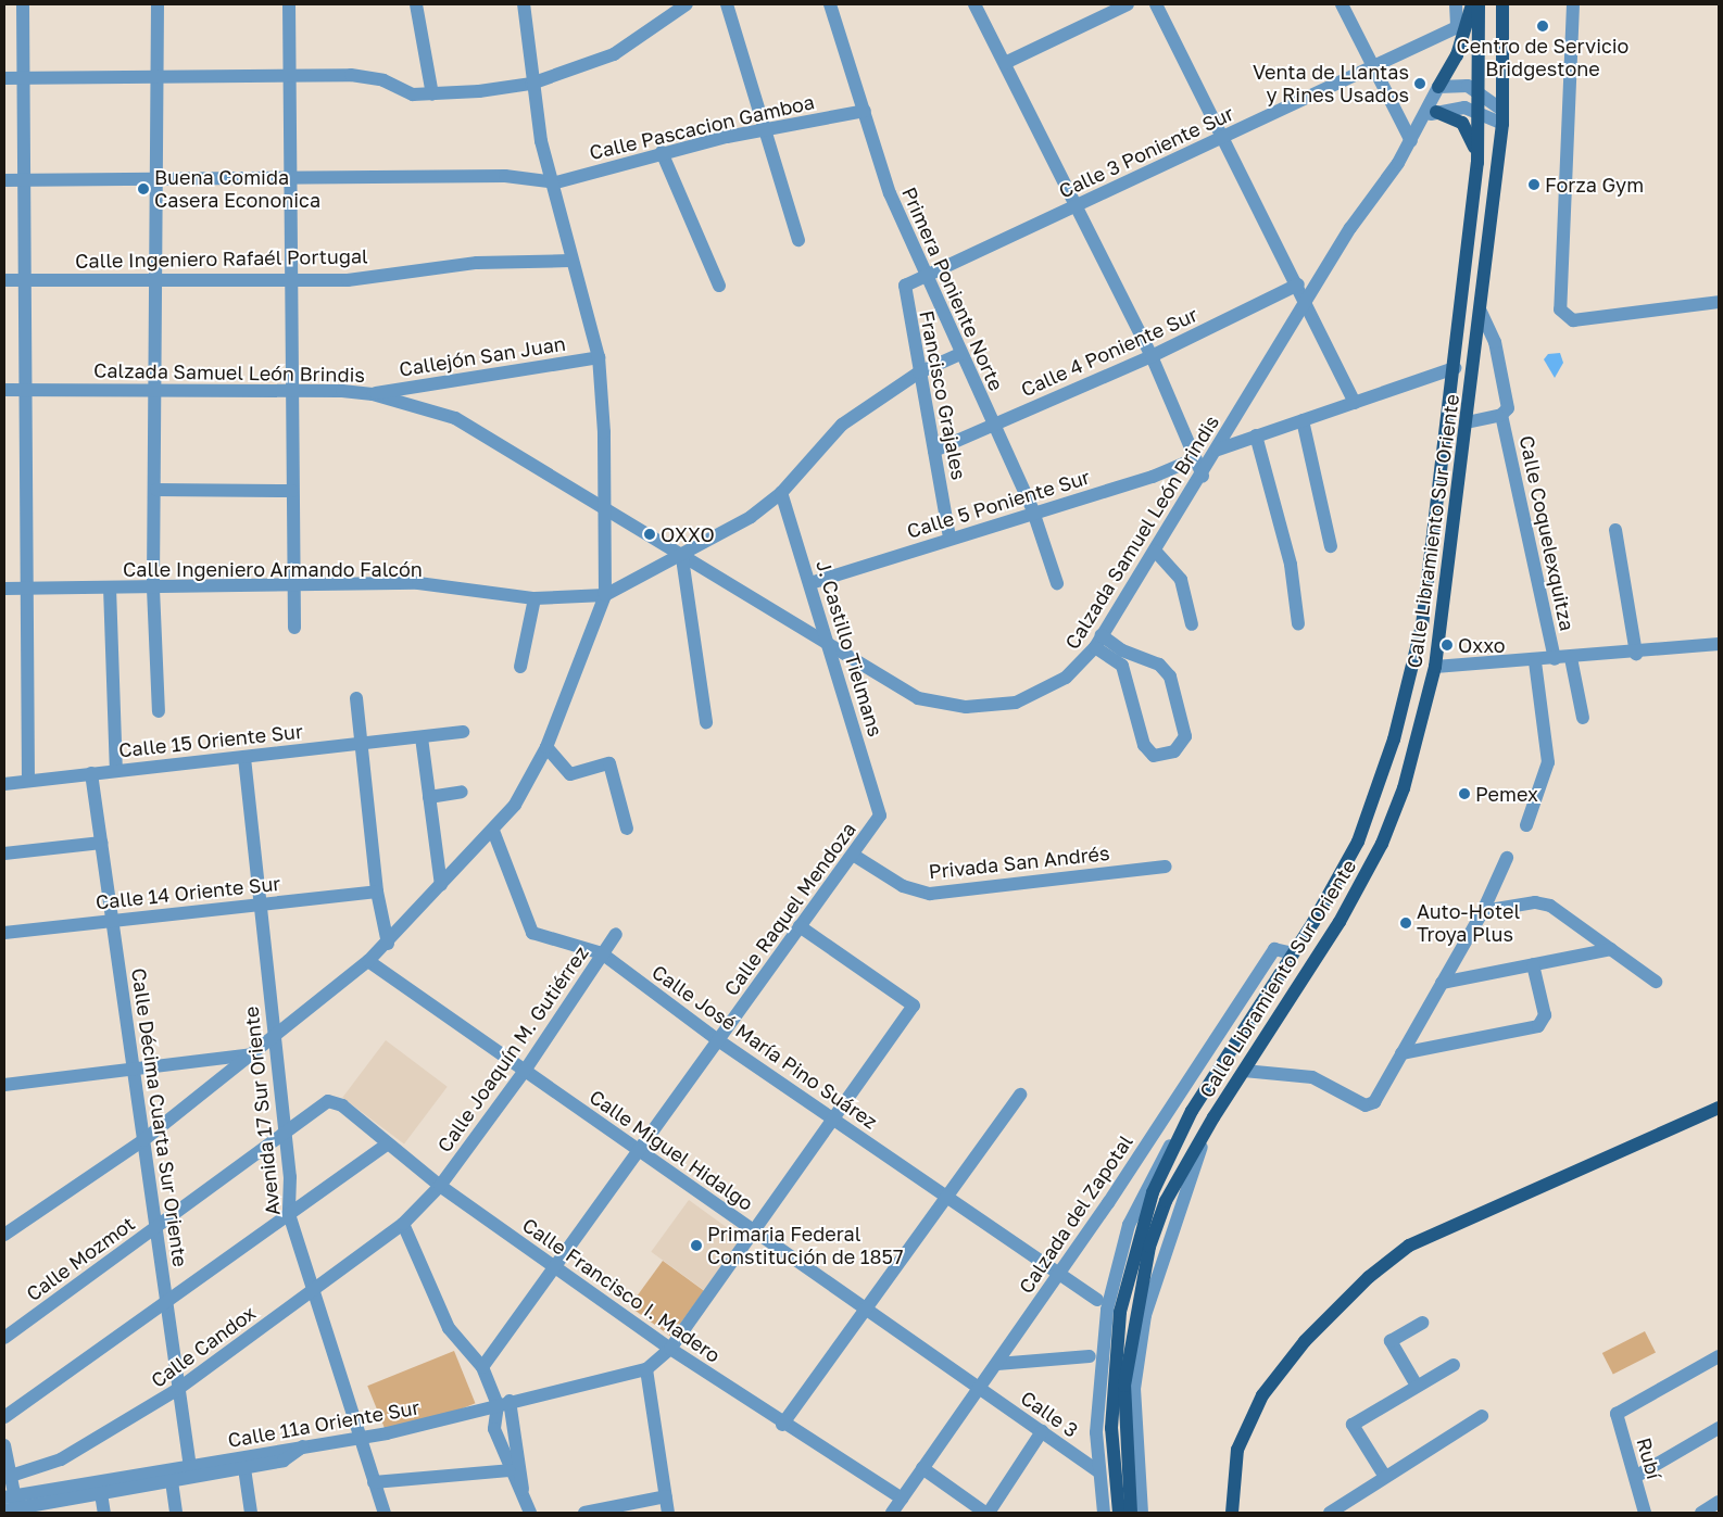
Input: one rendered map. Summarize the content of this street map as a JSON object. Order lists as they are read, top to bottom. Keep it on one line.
{"streets":{"main road":["Calle Libramiento Sur Oriente"],"street":["Calle Pascacion Gamboa","Calle 3 Poniente Sur","Calle Ingeniero Rafaél Portugal","Primera Poniente Norte","Calle 4 Poniente Sur","Callejón San Juan","Calzada Samuel León Brindis","Francisco Grajales","Calle 5 Poniente Sur","Calle Coquelexquitza","Calle Ingeniero Armando Falcón","J. Castillo Tielmans","Calle 15 Oriente Sur","Privada San Andrés","Calle 14 Oriente Sur","Calle Raquel Mendoza","Calle José María Pino Suárez","Calle Joaquín M. Gutiérrez","Avenida 17 Sur Oriente","Calle Décima Cuarta Sur Oriente","Calle Miguel Hidalgo","Calzada del Zapotal","Calle Mozmot","Calle Francisco I. Madero","Calle Candox","Calle 3","Calle 11a Oriente Sur","Rubí"]},"crossings":[["Calle Pascacion Gamboa","Primera Poniente Norte"],["Calle 3 Poniente Sur","Primera Poniente Norte"],["Calle 3 Poniente Sur","Francisco Grajales"],["Primera Poniente Norte","Calle 4 Poniente Sur"],["Primera Poniente Norte","Francisco Grajales"],["Primera Poniente Norte","Calle 5 Poniente Sur"],["Calle 4 Poniente Sur","Francisco Grajales"],["Callejón San Juan","Calzada Samuel León Brindis"],["Calzada Samuel León Brindis","J. Castillo Tielmans"],["Francisco Grajales","Calle 5 Poniente Sur"],["Calle 5 Poniente Sur","J. Castillo Tielmans"],["Calle Libramiento Sur Oriente","Calzada del Zapotal"],["J. Castillo Tielmans","Calle Raquel Mendoza"],["Calle 15 Oriente Sur","Avenida 17 Sur Oriente"],["Calle 15 Oriente Sur","Calle Décima Cuarta Sur Oriente"],["Privada San Andrés","Calle Raquel Mendoza"],["Calle 14 Oriente Sur","Avenida 17 Sur Oriente"],["Calle 14 Oriente Sur","Calle Décima Cuarta Sur Oriente"],["Calle Raquel Mendoza","Calle José María Pino Suárez"],["Calle Raquel Mendoza","Calle Miguel Hidalgo"],["Calle Raquel Mendoza","Calle Francisco I. Madero"],["Calle José María Pino Suárez","Calle Joaquín M. Gutiérrez"],["Calle José María Pino Suárez","Calzada del Zapotal"],["Calle Joaquín M. Gutiérrez","Calle Miguel Hidalgo"],["Calle Joaquín M. Gutiérrez","Calle Francisco I. Madero"],["Calle Joaquín M. Gutiérrez","Calle Candox"],["Avenida 17 Sur Oriente","Calle Mozmot"],["Avenida 17 Sur Oriente","Calle Candox"],["Avenida 17 Sur Oriente","Calle 11a Oriente Sur"],["Calle Décima Cuarta Sur Oriente","Calle Mozmot"],["Calle Décima Cuarta Sur Oriente","Calle Candox"],["Calle Décima Cuarta Sur Oriente","Calle 11a Oriente Sur"],["Calle Miguel Hidalgo","Calzada del Zapotal"],["Calle Miguel Hidalgo","Calle 3"],["Calzada del Zapotal","Calle Francisco I. Madero"],["Calzada del Zapotal","Calle 3"],["Calle Mozmot","Calle Francisco I. Madero"]],"places":["Centro de Servicio Bridgestone","Venta de Llantas y Rines Usados","Forza Gym","Buena Comida Casera Econonica","OXXO","Oxxo","Pemex","Auto-Hotel Troya Plus","Primaria Federal Constitución de 1857"]}
